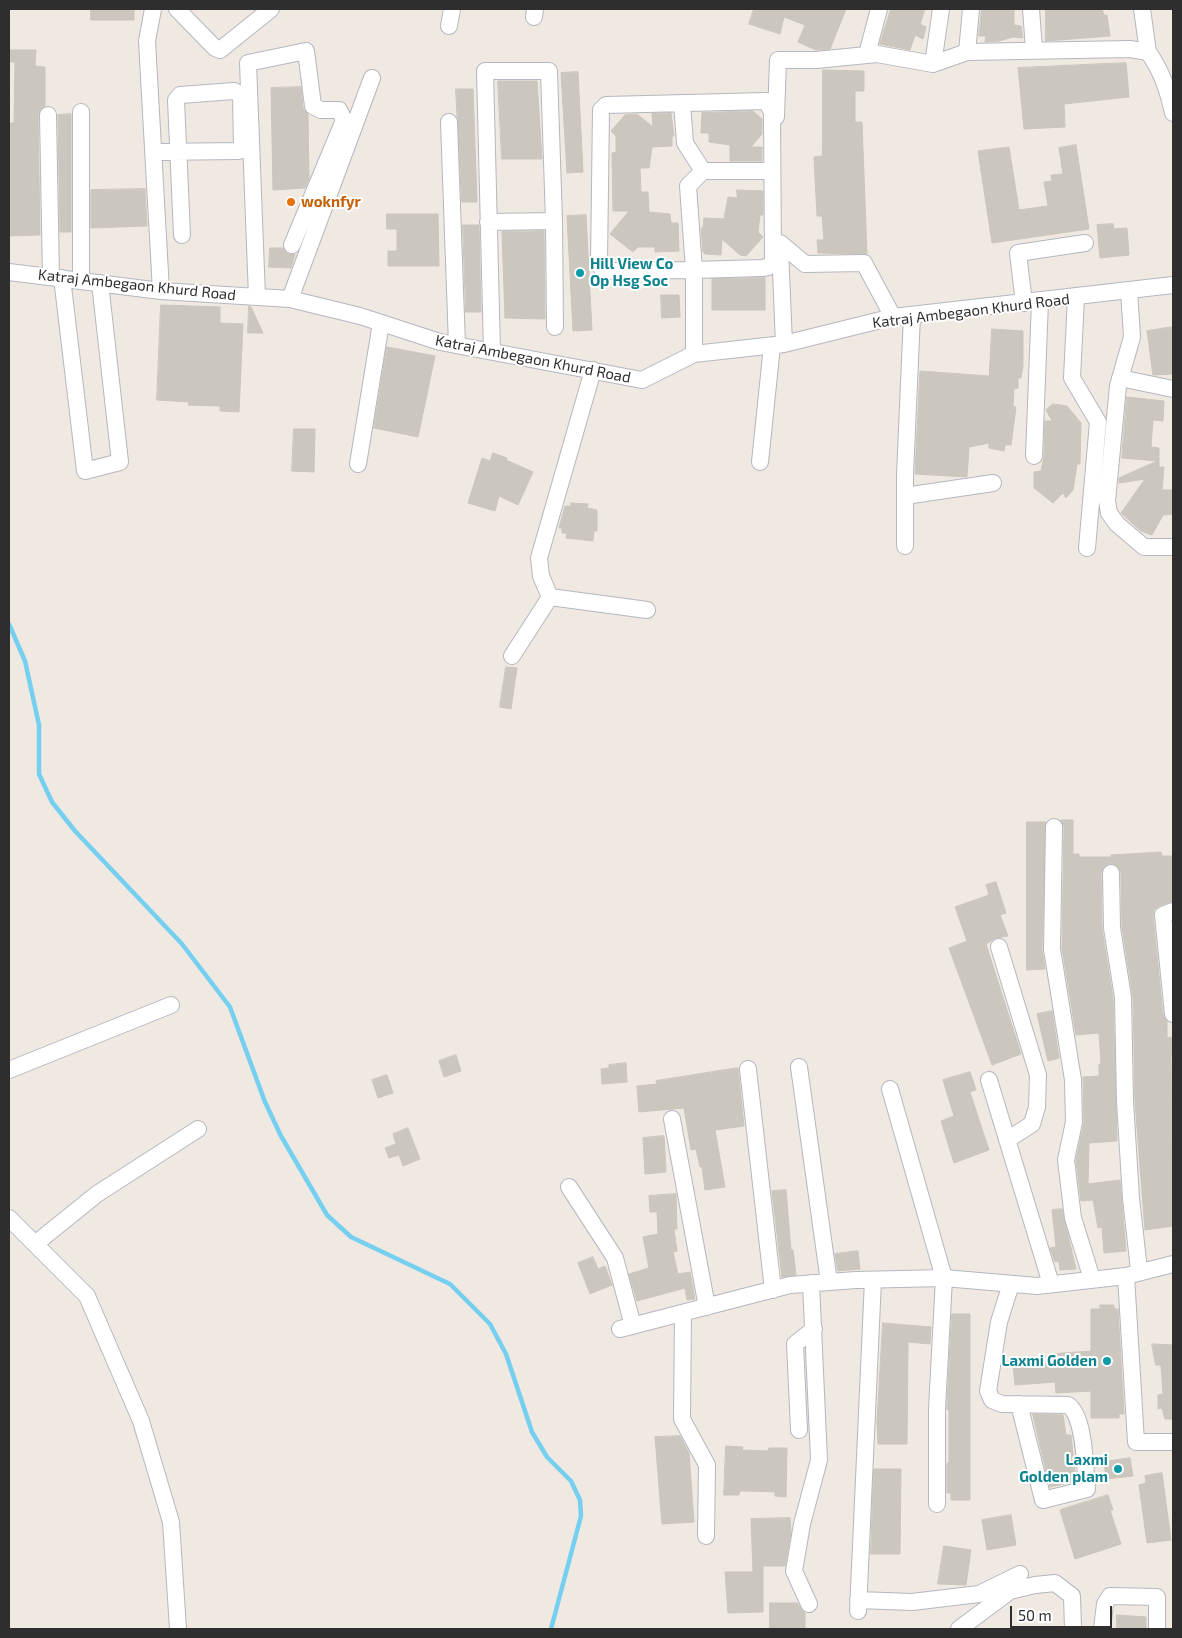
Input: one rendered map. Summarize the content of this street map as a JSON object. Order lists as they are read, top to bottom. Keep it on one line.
{"streets":{"street":["Katraj Ambegaon Khurd Road"]},"places":["woknfyr","Hill View Co Op Hsg Soc","Laxmi Golden","Laxmi Golden plam"],"scale_bar":"50 m"}
